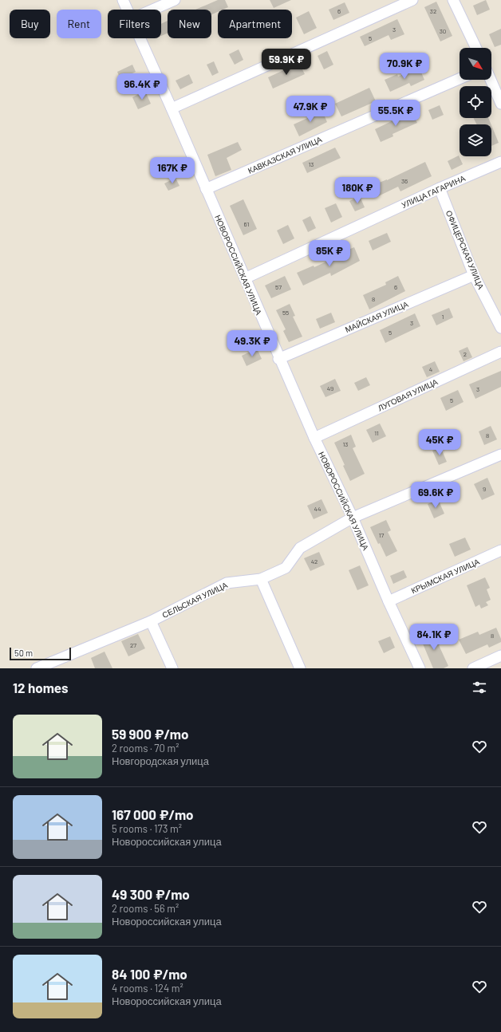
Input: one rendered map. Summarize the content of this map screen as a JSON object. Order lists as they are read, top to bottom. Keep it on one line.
{"streets":{"street":["КАВКАЗСКАЯ УЛИЦА","УЛИЦА ГАГАРИНА","ОФИЦЕРСКАЯ УЛИЦА","НОВОРОССИЙСКАЯ УЛИЦА","МАЙСКАЯ УЛИЦА","ЛУГОВАЯ УЛИЦА","КРЫМСКАЯ УЛИЦА","СЕЛЬСКАЯ УЛИЦА"]},"crossings":[["КАВКАЗСКАЯ УЛИЦА","НОВОРОССИЙСКАЯ УЛИЦА"],["УЛИЦА ГАГАРИНА","ОФИЦЕРСКАЯ УЛИЦА"],["УЛИЦА ГАГАРИНА","НОВОРОССИЙСКАЯ УЛИЦА"],["ОФИЦЕРСКАЯ УЛИЦА","МАЙСКАЯ УЛИЦА"],["НОВОРОССИЙСКАЯ УЛИЦА","МАЙСКАЯ УЛИЦА"],["НОВОРОССИЙСКАЯ УЛИЦА","ЛУГОВАЯ УЛИЦА"],["НОВОРОССИЙСКАЯ УЛИЦА","КРЫМСКАЯ УЛИЦА"],["НОВОРОССИЙСКАЯ УЛИЦА","СЕЛЬСКАЯ УЛИЦА"]],"house_numbers":["6","32","3","30","5","13","36","61","57","6","8","55","1","3","5","2","4","49","3","5","11","8","13","9","44","17","42","8","27"],"scale_bar":"50 m","north":"bottom right","page":{"chip":["Buy","Rent","Filters","New","Apartment"],"price":["59.9K ₽","70.9K ₽","96.4K ₽","47.9K ₽","55.5K ₽","167K ₽","180K ₽","85K ₽","49.3K ₽","45K ₽","69.6K ₽","84.1K ₽"],"scale":"50 m","heading":"12 homes","list":[{"name":"59 900 ₽/mo","note":"2 rooms · 70 m² · Новгородская улица"},{"name":"167 000 ₽/mo","note":"5 rooms · 173 m² · Новороссийская улица"},{"name":"49 300 ₽/mo","note":"2 rooms · 56 m² · Новороссийская улица"},{"name":"84 100 ₽/mo","note":"4 rooms · 124 m² · Новороссийская улица"}]}}
